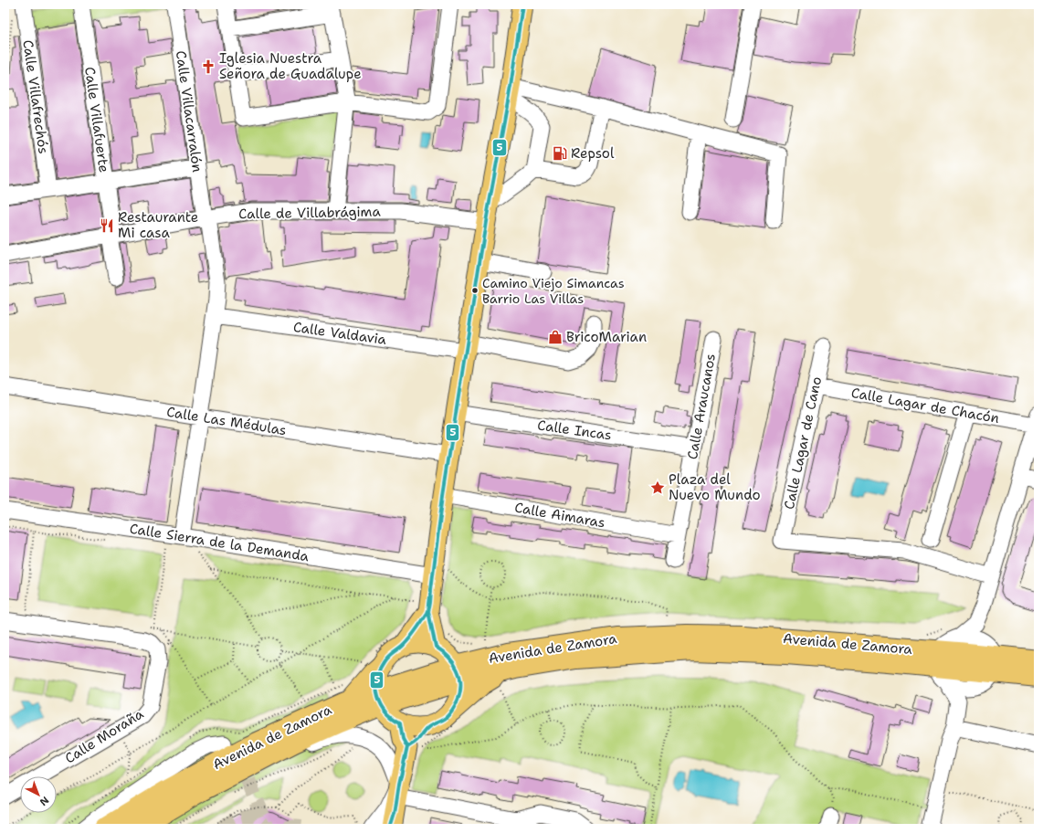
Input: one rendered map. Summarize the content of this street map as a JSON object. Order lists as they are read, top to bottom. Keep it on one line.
{"streets":{"highway":["Avenida de Zamora"],"street":["Calle Villafrechós","Calle Villacarralón","Calle Villafuerte","Calle de Villabrágima","Calle Valdavia","Calle Lagar de Chacón","Calle Araucanos","Calle Las Médulas","Calle Incas","Calle Lagar de Cano","Calle Aimaras","Calle Sierra de la Demanda","Calle Moraña"]},"crossings":[["Calle Villacarralón","Calle de Villabrágima"],["Calle Villacarralón","Calle Valdavia"],["Calle Villacarralón","Calle Las Médulas"],["Calle Villacarralón","Calle Sierra de la Demanda"],["Calle Villafuerte","Calle de Villabrágima"],["Calle Lagar de Chacón","Calle Lagar de Cano"],["Calle Araucanos","Calle Incas"],["Calle Araucanos","Calle Aimaras"]],"places":{"church":["Iglesia Nuestra Señora de Guadalupe"],"fuel station":["Repsol"],"restaurant":["Restaurante Mi casa"],"other":["Camino Viejo Simancas Barrio Las Villas"],"shop":["BricoMarian"],"place":["Plaza del Nuevo Mundo"]},"lines":["transit line 5"],"north":"bottom right"}
